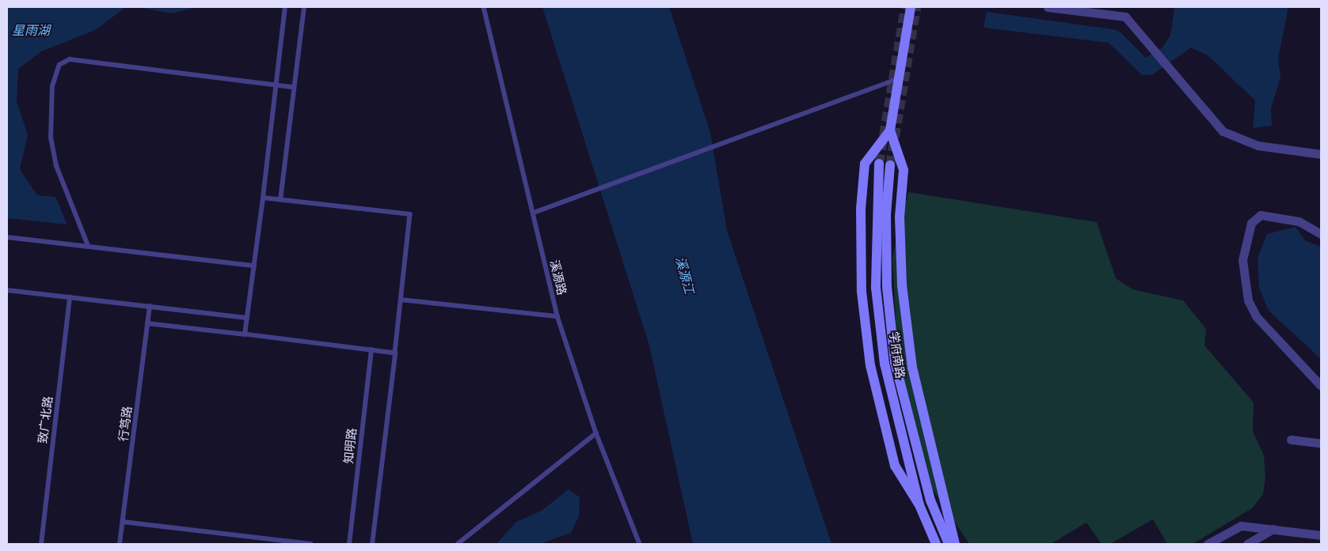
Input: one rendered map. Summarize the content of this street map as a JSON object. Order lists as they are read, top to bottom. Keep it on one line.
{"streets":{"main road":["学府南路"],"lane":["溪源路","致广北路","行笃路","知明路"]},"water":["星雨湖","溪源江"]}
